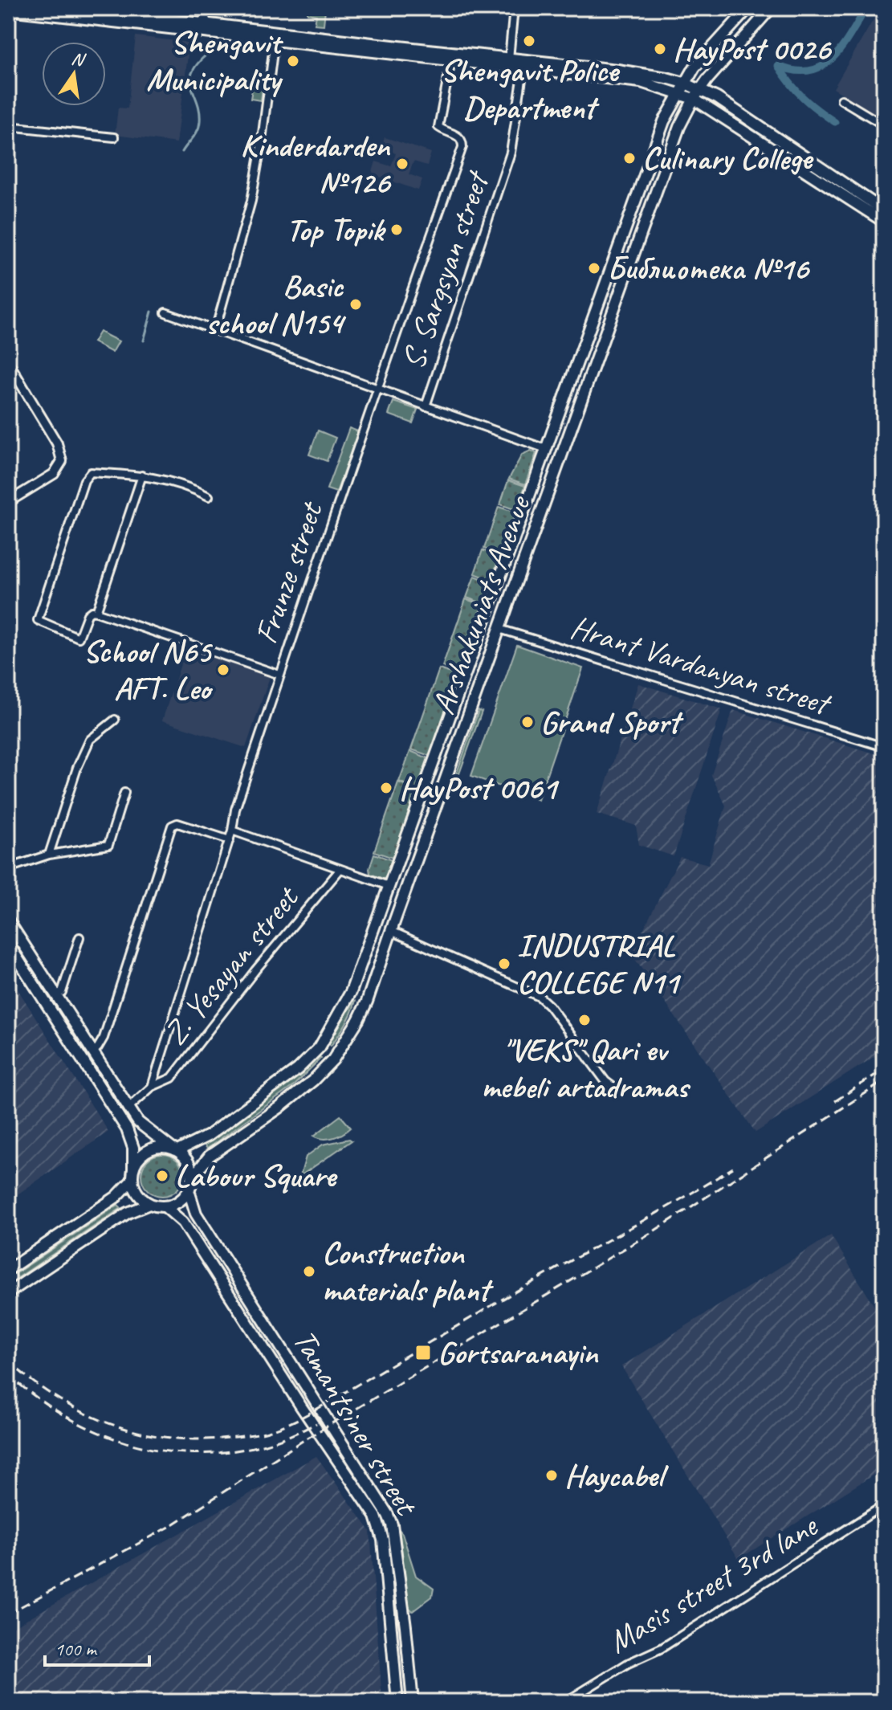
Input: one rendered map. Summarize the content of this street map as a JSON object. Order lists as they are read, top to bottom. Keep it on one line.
{"streets":{"main road":["Arshakuniats Avenue","Tamantsiner street"],"street":["S. Sargsyan street","Frunze street","Hrant Vardanyan street","Z. Yesayan street","Masis street 3rd lane"]},"crossings":[["Frunze street","Z. Yesayan street"],["Arshakuniats Avenue","Hrant Vardanyan street"],["Arshakuniats Avenue","Tamantsiner street"]],"places":{"other":["Shengavit Police Department","HayPost 0026","Shengavit Municipality","Culinary College","Kinderdarden №126","Top Topik","Библиотека №16","Basic school N154","School N65 AFT. Leo","Grand Sport","HayPost 0061","INDUSTRIAL COLLEGE N11","\"VEKS\" Qari ev mebeli artadramas","Labour Square","Construction materials plant","Haycabel"],"transit":["Gortsaranayin"]},"scale_bar":"100 m","north":"top"}
